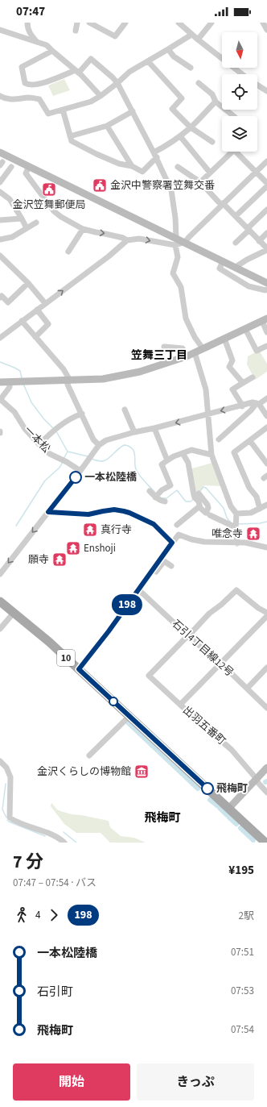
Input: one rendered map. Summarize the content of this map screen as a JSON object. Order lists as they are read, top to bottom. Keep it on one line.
{"streets":{"main road":["10"],"street":["一本松","石引4丁目線12号","出羽五番町"]},"crossings":[["石引4丁目線12号","出羽五番町"]],"districts":["笠舞三丁目","飛梅町"],"places":{"public building":["金沢中警察署笠舞交番","金沢笠舞郵便局"],"other":["一本松陸橋","飛梅町"],"temple":["真行寺","唯念寺","Enshoji","願寺"],"museum":["金沢くらしの博物館"]},"lines":["bus line 198"],"north":"bottom","page":{"status":"07:47","on_map":"198","heading":["7 分","07:47 – 07:54 · バス","¥195"],"legs":["4","198","2駅"],"list":[{"name":"一本松陸橋","value":"07:51"},{"name":"石引町","value":"07:53"},{"name":"飛梅町","value":"07:54"}],"buttons":["開始","きっぷ"]}}
